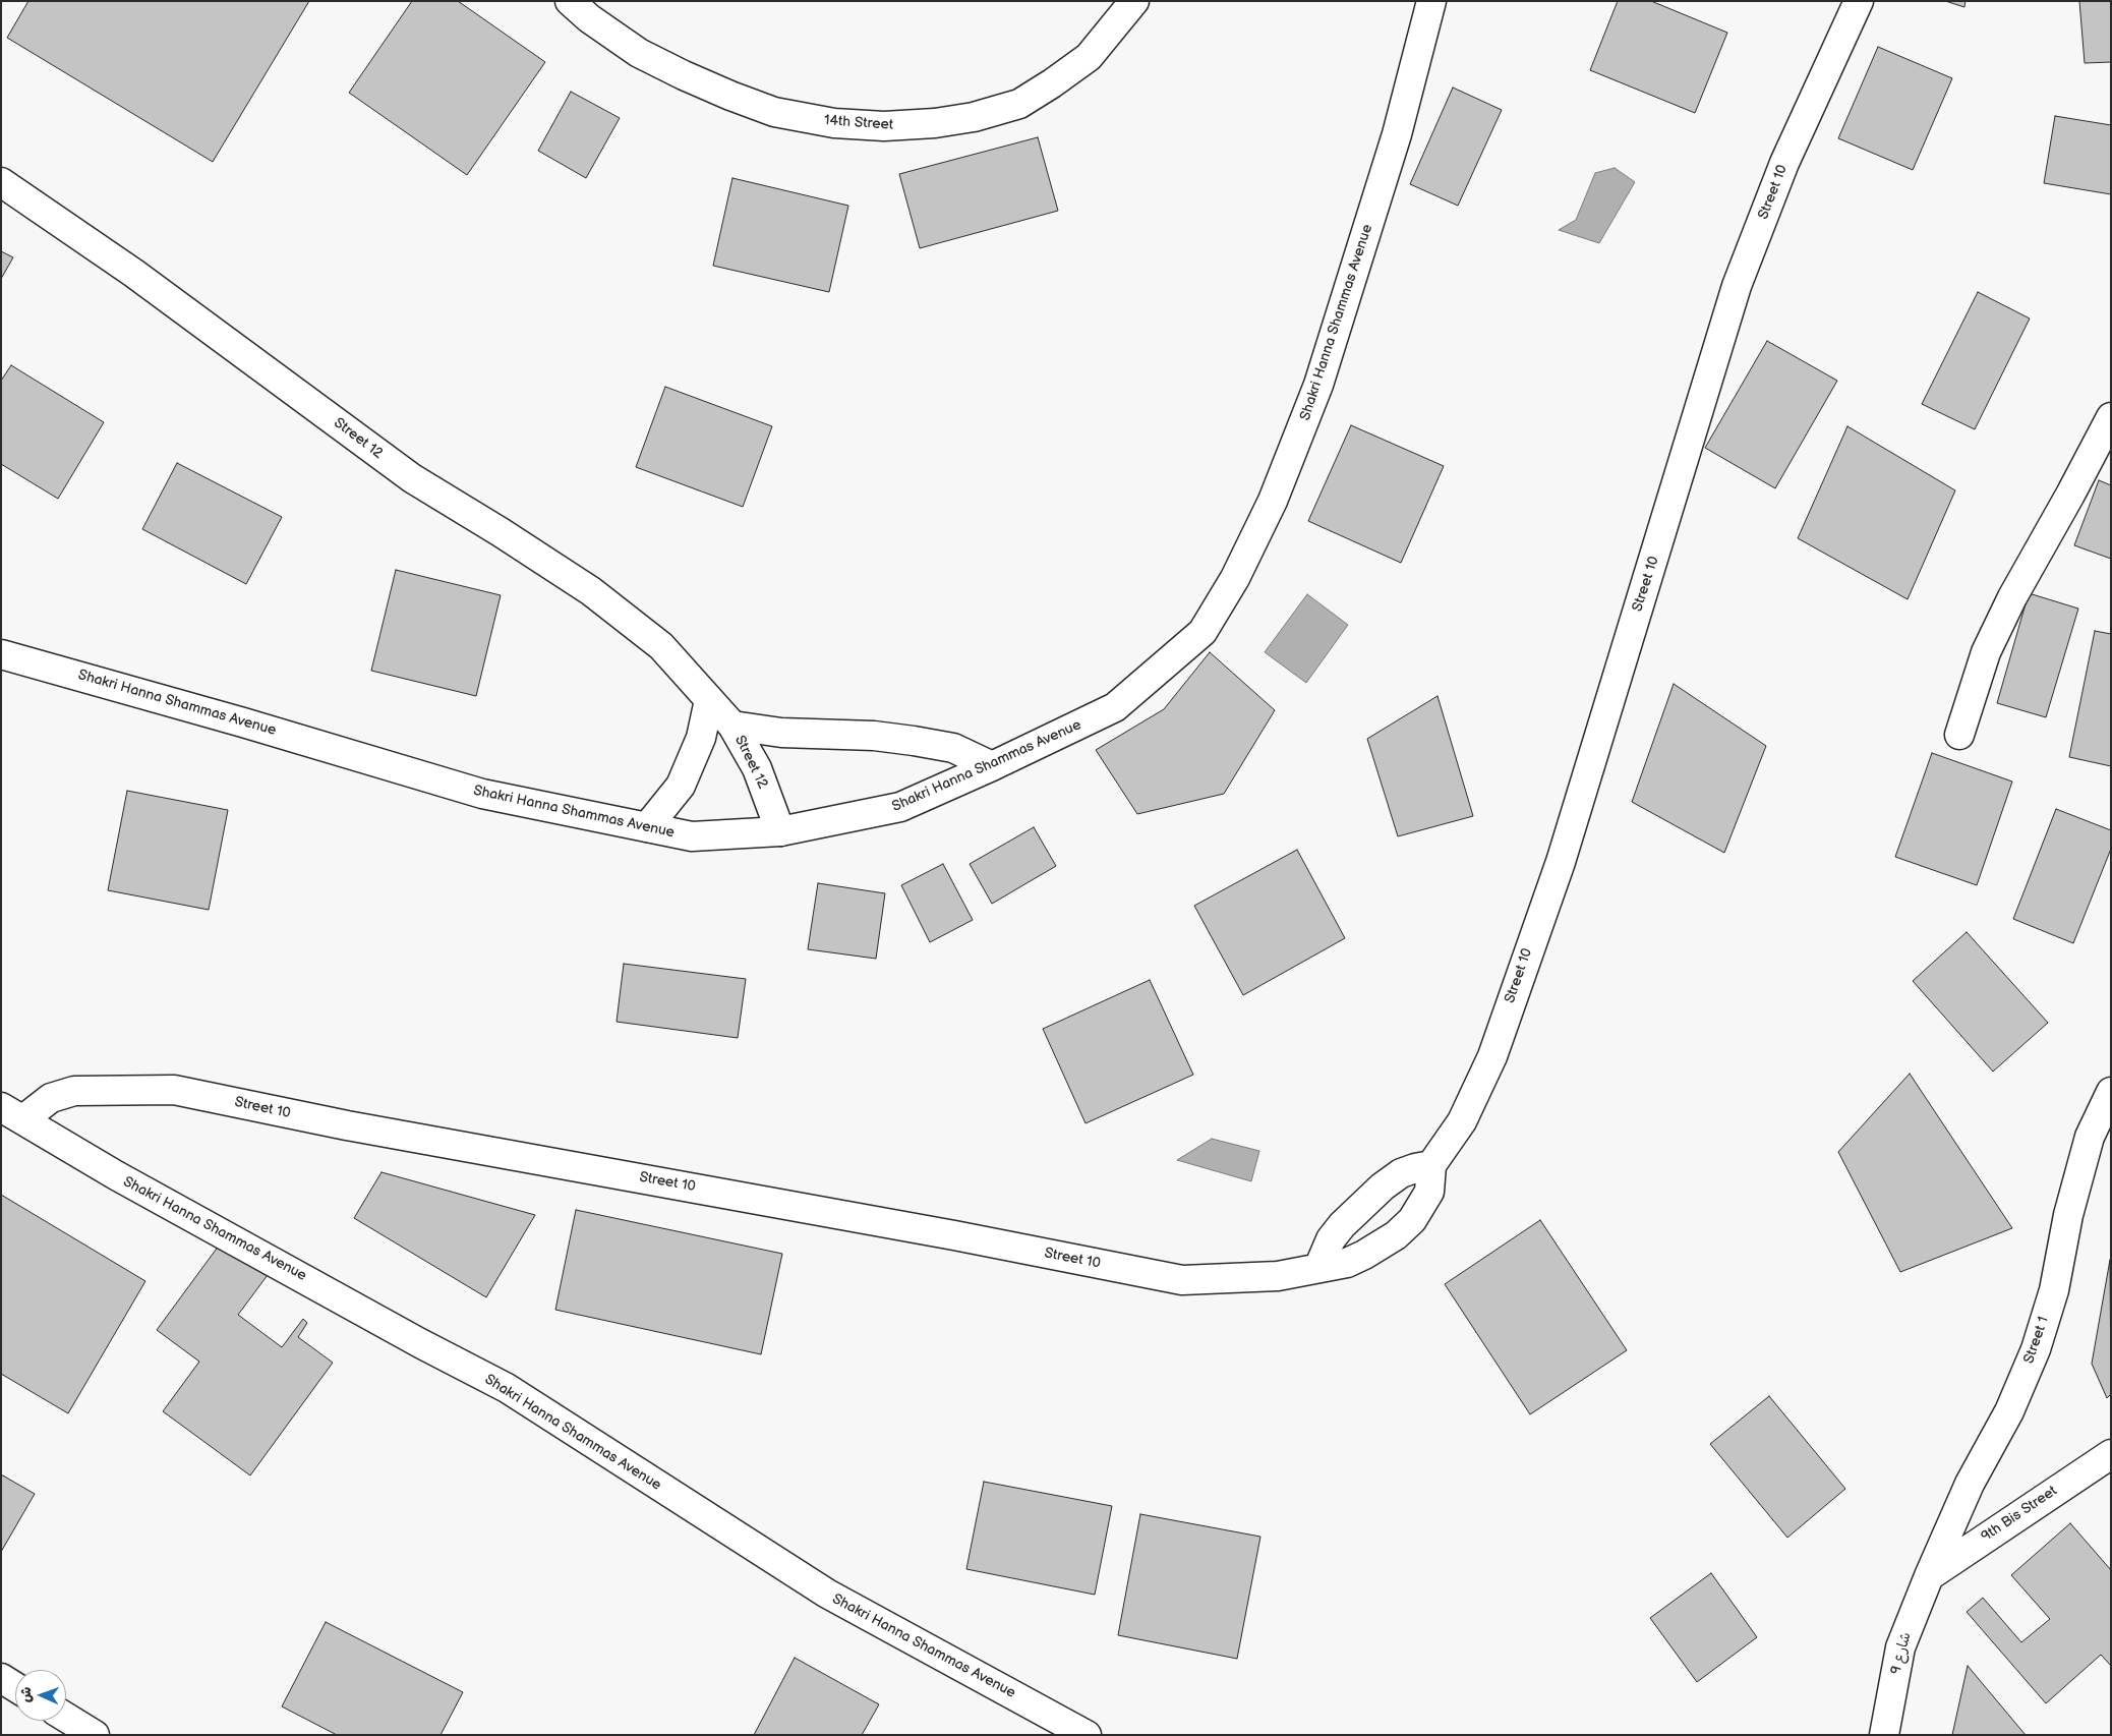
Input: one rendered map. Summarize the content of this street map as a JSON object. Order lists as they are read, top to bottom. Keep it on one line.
{"streets":{"street":["14th Street","Street 10","Shakri Hanna Shammas Avenue","Street 12","Street 1","9th Bis Street","شارع 9"]},"crossings":[["Street 10","Shakri Hanna Shammas Avenue"],["Shakri Hanna Shammas Avenue","Street 12"],["Street 1","9th Bis Street"],["Street 1","شارع 9"],["9th Bis Street","شارع 9"]],"north":"left"}
